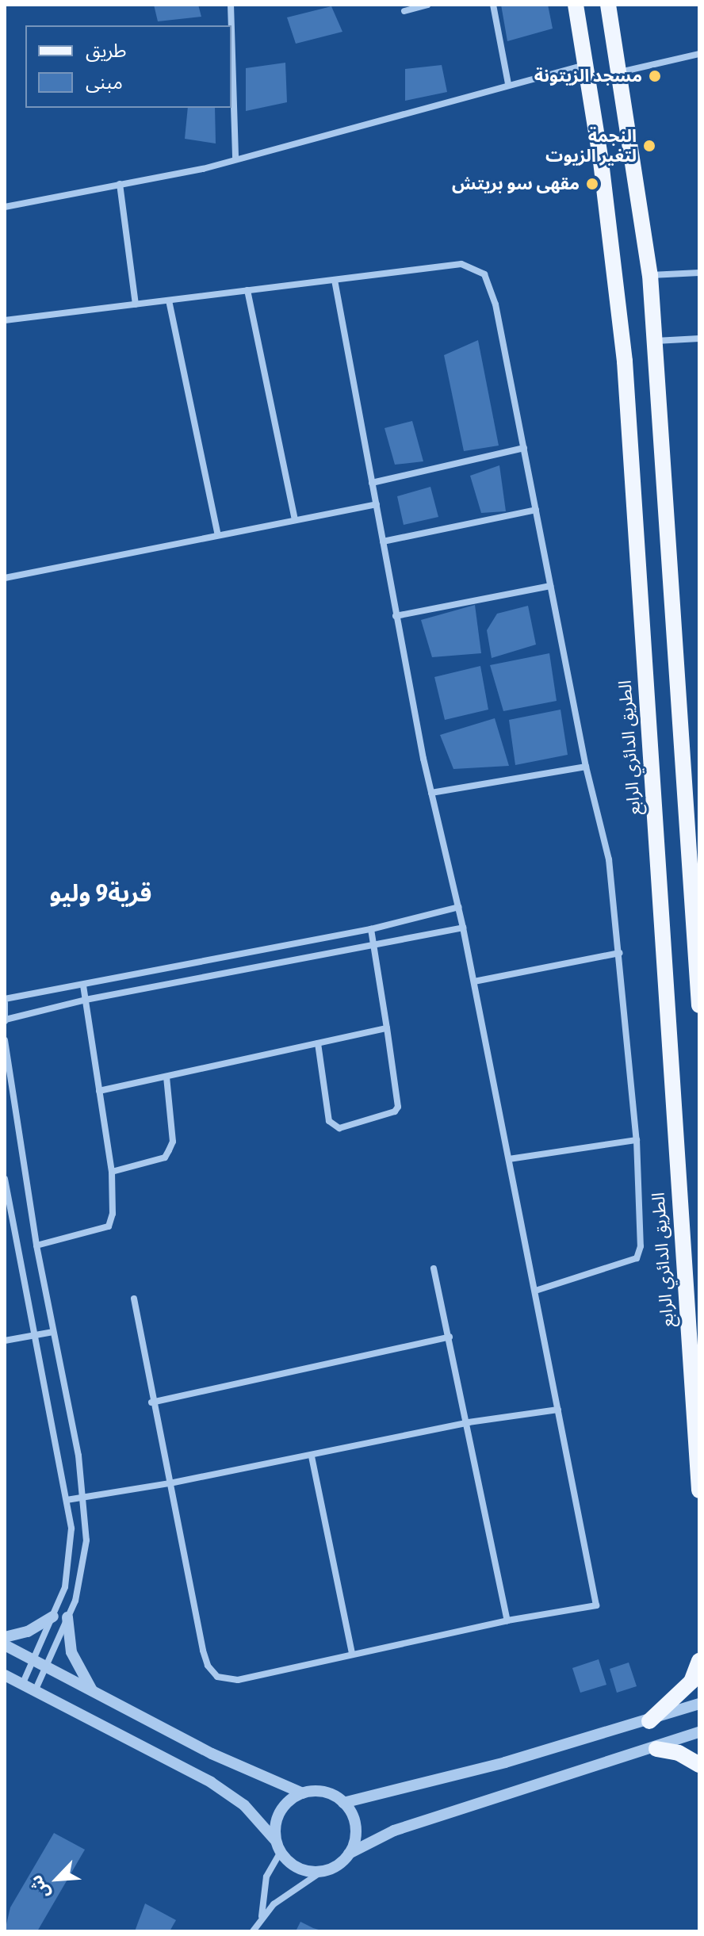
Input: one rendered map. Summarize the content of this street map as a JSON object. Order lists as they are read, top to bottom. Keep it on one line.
{"streets":{"main road":["الطريق الدائري الرابع"]},"districts":["قرية9 وليو"],"places":["مسجد الزيتونة","النجمة لتغير الزيوت","مقهى سو بريتش"],"legend":["طريق","مبنى"],"north":"bottom left"}
